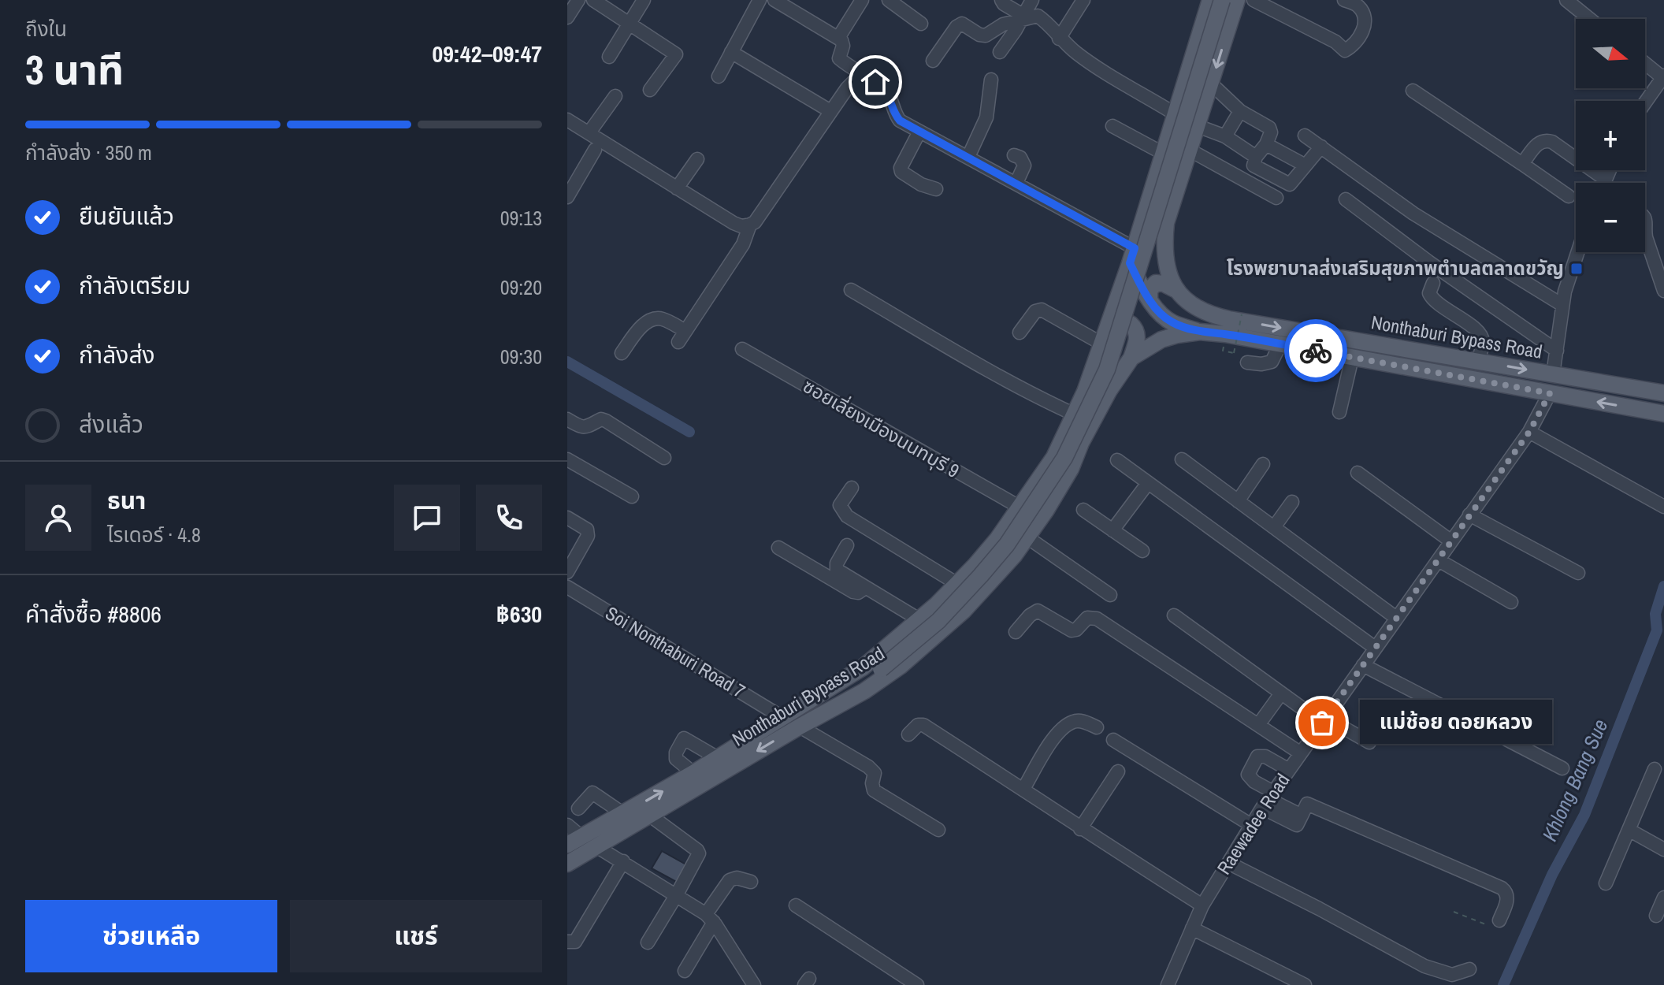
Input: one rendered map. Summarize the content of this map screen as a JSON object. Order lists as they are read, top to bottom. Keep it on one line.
{"streets":{"main road":["Nonthaburi Bypass Road"],"street":["ซอยเลี่ยงเมืองนนทบุรี 9","Soi Nonthaburi Road 7","Raewadee Road"]},"crossings":[["Nonthaburi Bypass Road","ซอยเลี่ยงเมืองนนทบุรี 9"],["Nonthaburi Bypass Road","Soi Nonthaburi Road 7"],["Nonthaburi Bypass Road","Raewadee Road"]],"water":["Khlong Bang Sue"],"places":{"transit":["โรงพยาบาลส่งเสริมสุขภาพตำบลตลาดขวัญ"],"other":["แม่ช้อย ดอยหลวง"]},"north":"right","page":{"heading":["3 นาที","ถึงใน","09:42–09:47"],"panel":["ธนา","ไรเดอร์ · 4.8","คำสั่งซื้อ #8806","฿630"],"map_buttons":["+","−"],"bar":"กำลังส่ง · 350 m","list":[["ยืนยันแล้ว","09:13"],["กำลังเตรียม","09:20"],["กำลังส่ง","09:30"],"ส่งแล้ว"],"bubble":"แม่ช้อย ดอยหลวง","buttons":["ช่วยเหลือ","แชร์"]}}
